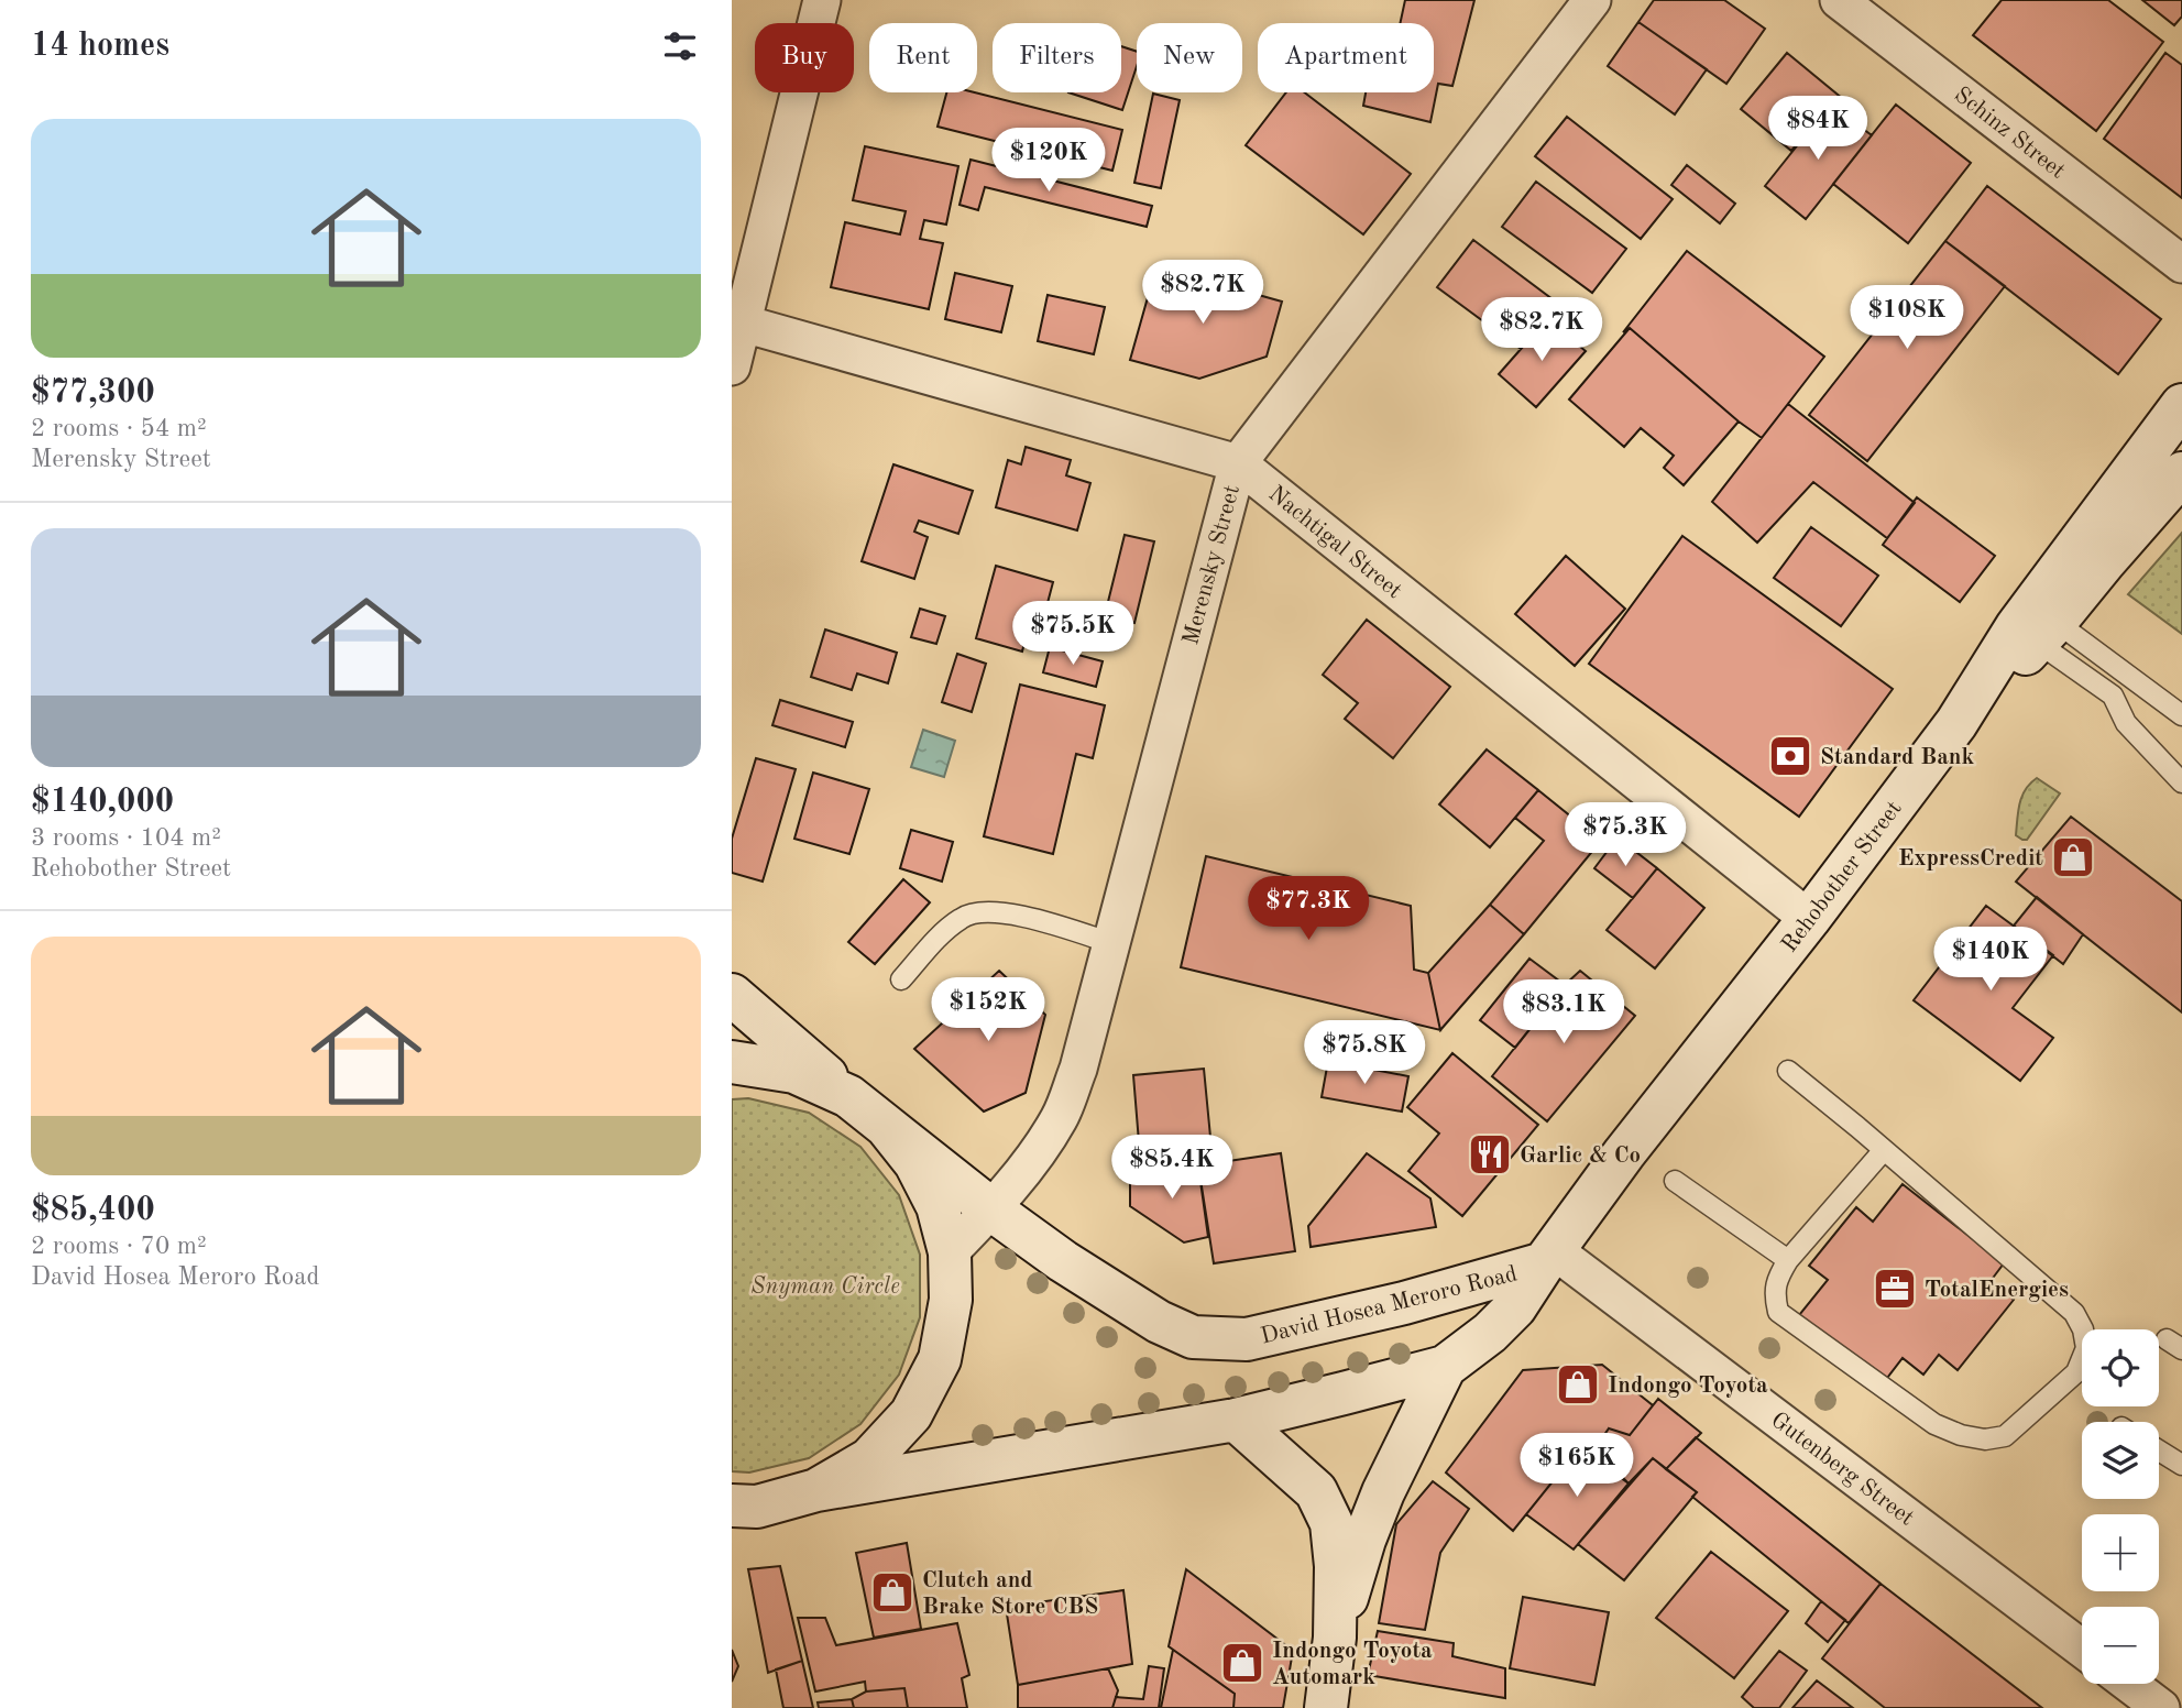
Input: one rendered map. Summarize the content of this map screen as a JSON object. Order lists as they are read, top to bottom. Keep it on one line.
{"streets":{"main road":["Rehobother Street","David Hosea Meroro Road"],"street":["Schinz Street","Nachtigal Street","Merensky Street","Gutenberg Street"]},"crossings":[["Nachtigal Street","Merensky Street"],["Nachtigal Street","Rehobother Street"],["Merensky Street","David Hosea Meroro Road"],["Rehobother Street","David Hosea Meroro Road"],["Rehobother Street","Gutenberg Street"],["David Hosea Meroro Road","Gutenberg Street"]],"parks":["Snyman Circle"],"places":{"bank":["Standard Bank"],"shop":["ExpressCredit","Indongo Toyota","Clutch and Brake Store CBS","Indongo Toyota Automark"],"restaurant":["Garlic & Co"],"office":["TotalEnergies"]},"page":{"heading":"14 homes","chip":["Buy","Rent","Filters","New","Apartment"],"list":[{"name":"$77,300","note":"2 rooms · 54 m² · Merensky Street"},{"name":"$140,000","note":"3 rooms · 104 m² · Rehobother Street"},{"name":"$85,400","note":"2 rooms · 70 m² · David Hosea Meroro Road"}],"price":["$84K","$120K","$82.7K","$108K","$82.7K","$75.5K","$75.3K","$77.3K","$140K","$152K","$83.1K","$75.8K","$85.4K","$165K"],"map_buttons":["+","−"]}}
